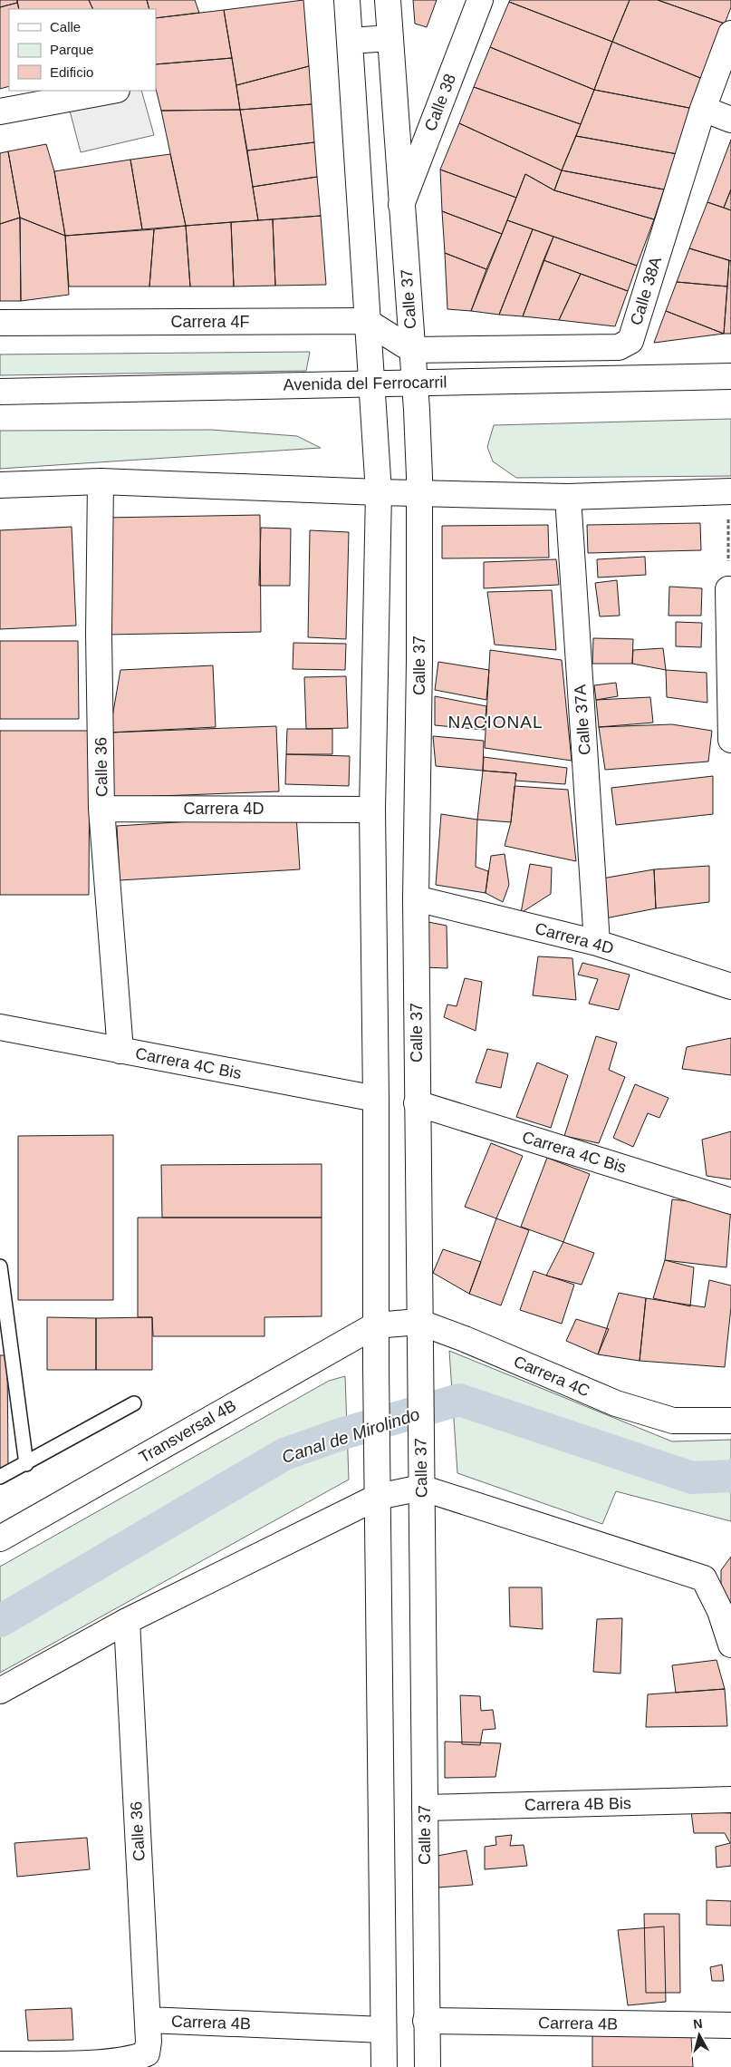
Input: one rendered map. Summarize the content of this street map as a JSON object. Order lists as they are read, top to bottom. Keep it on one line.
{"streets":{"street":["Calle 38","Calle 38A","Calle 37","Carrera 4F","Avenida del Ferrocarril","Calle 37A","Calle 36","Carrera 4D","Carrera 4C Bis","Carrera 4C","Transversal 4B","Carrera 4B Bis","Carrera 4B"]},"crossings":[["Calle 38","Calle 37"],["Calle 38A","Calle 37"],["Calle 37","Avenida del Ferrocarril"],["Calle 37","Carrera 4D"],["Calle 37","Carrera 4C Bis"],["Calle 37","Carrera 4C"],["Calle 37","Carrera 4B Bis"],["Calle 37","Carrera 4B"],["Calle 37A","Carrera 4D"],["Calle 36","Carrera 4D"],["Calle 36","Carrera 4C Bis"],["Calle 36","Carrera 4B"],["Carrera 4C","Transversal 4B"]],"districts":["NACIONAL"],"water":["Canal de Mirolindo"],"legend":["Calle","Parque","Edificio"],"north":"top"}
